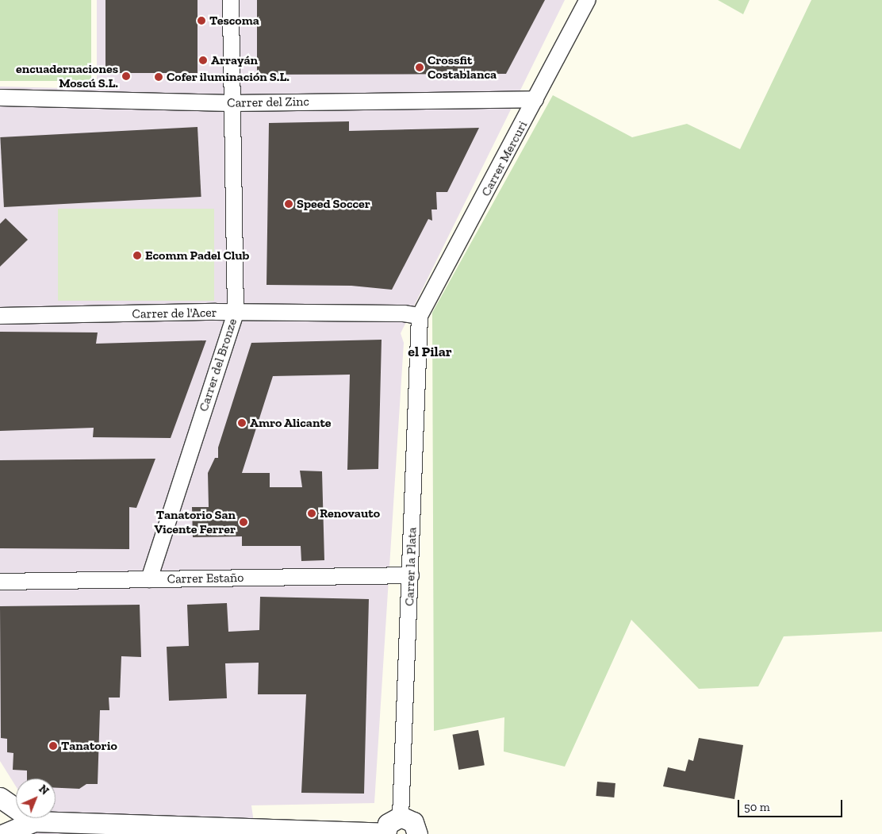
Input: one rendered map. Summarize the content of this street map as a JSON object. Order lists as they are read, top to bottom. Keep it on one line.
{"streets":{"street":["Carrer del Zinc","Carrer Mercuri","Carrer de l'Acer","Carrer del Bronze","Carrer la Plata","Carrer Estaño"]},"crossings":[["Carrer del Zinc","Carrer Mercuri"],["Carrer del Zinc","Carrer del Bronze"],["Carrer Mercuri","Carrer de l'Acer"],["Carrer Mercuri","Carrer la Plata"],["Carrer de l'Acer","Carrer del Bronze"],["Carrer de l'Acer","Carrer la Plata"],["Carrer del Bronze","Carrer Estaño"],["Carrer la Plata","Carrer Estaño"]],"districts":["el Pilar"],"places":["Tescoma","Arrayán","Crossfit Costablanca","encuadernaciones Moscú S.L.","Cofer iluminación S.L.","Speed Soccer","Ecomm Padel Club","Amro Alicante","Renovauto","Tanatorio San Vicente Ferrer","Tanatorio"],"scale_bar":"50 m","north":"top right"}
